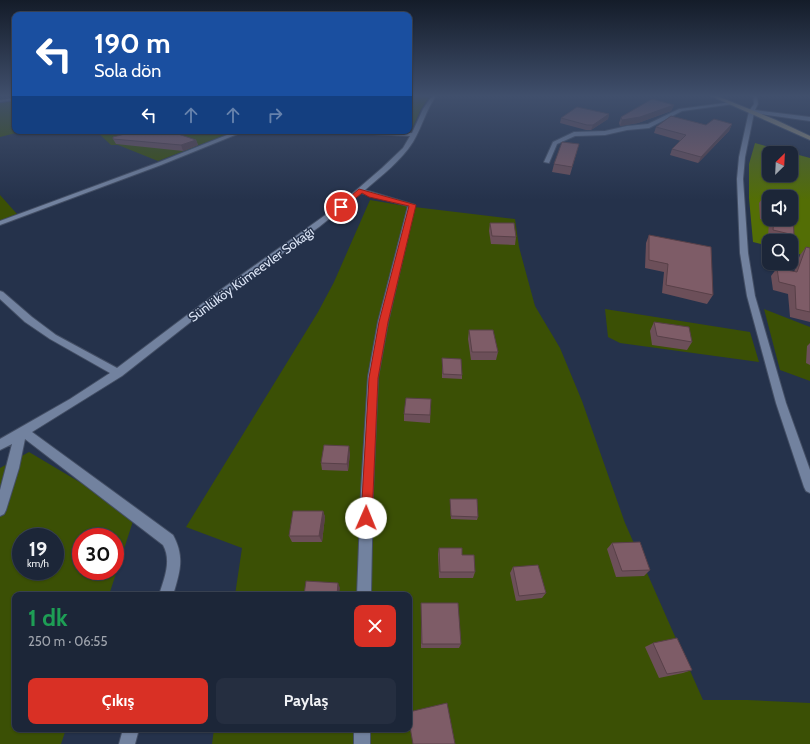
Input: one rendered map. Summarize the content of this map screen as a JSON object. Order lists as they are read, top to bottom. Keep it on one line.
{"streets":{"street":["Sünlüköy Kümeevler Sokağı"]},"north":"top right","page":{"turn":["190 m","Sola dön"],"speed":"19 km/h","limit":"30","heading":["1 dk","250 m · 06:55"],"buttons":["Çıkış","Paylaş"]}}
